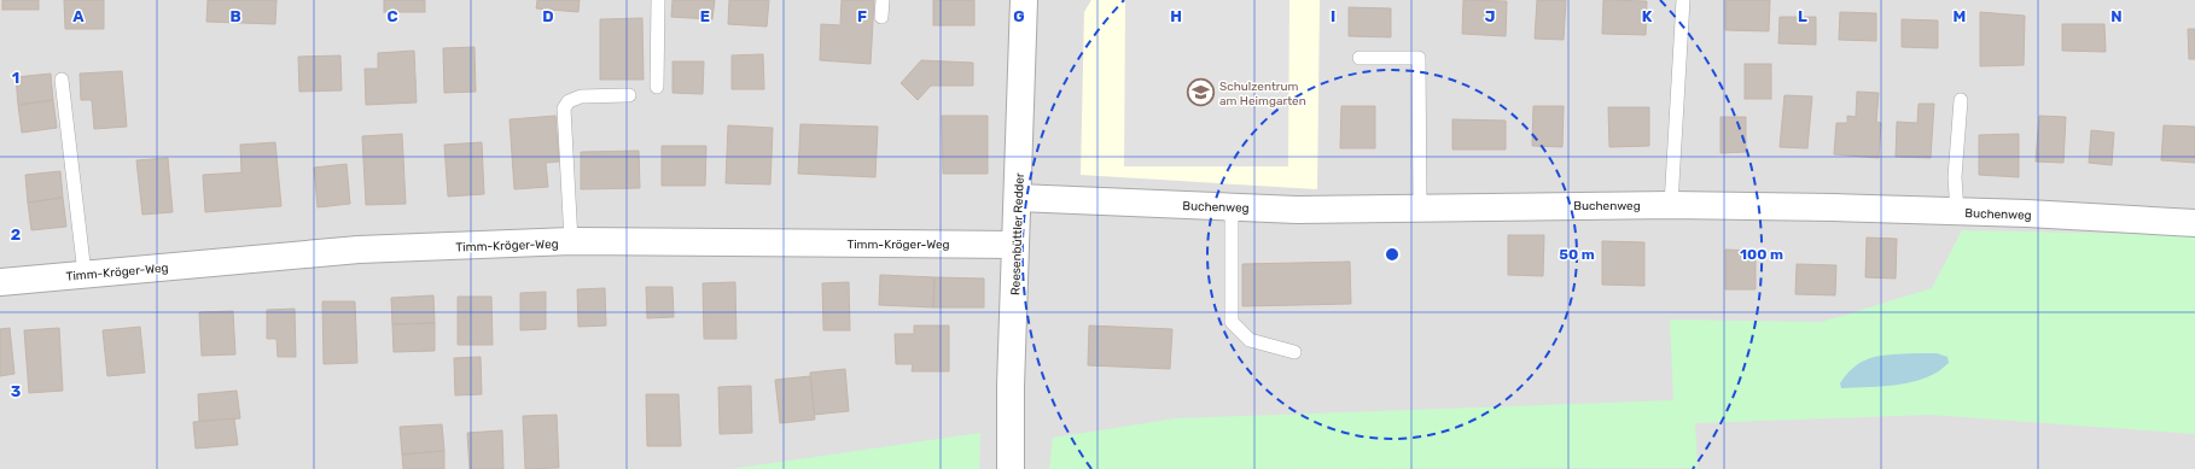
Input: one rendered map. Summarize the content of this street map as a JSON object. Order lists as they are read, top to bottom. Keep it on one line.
{"streets":{"street":["Buchenweg","Reesenbüttler Redder","Timm-Kröger-Weg"]},"crossings":[["Buchenweg","Reesenbüttler Redder"],["Reesenbüttler Redder","Timm-Kröger-Weg"]],"places":{"school or university":["Schulzentrum am Heimgarten"]},"grid":{"columns":["A","B","C","D","E","F","G","H","I","J","K","L","M","N"],"rows":["1","2","3"]},"rings":["50 m","100 m"]}
